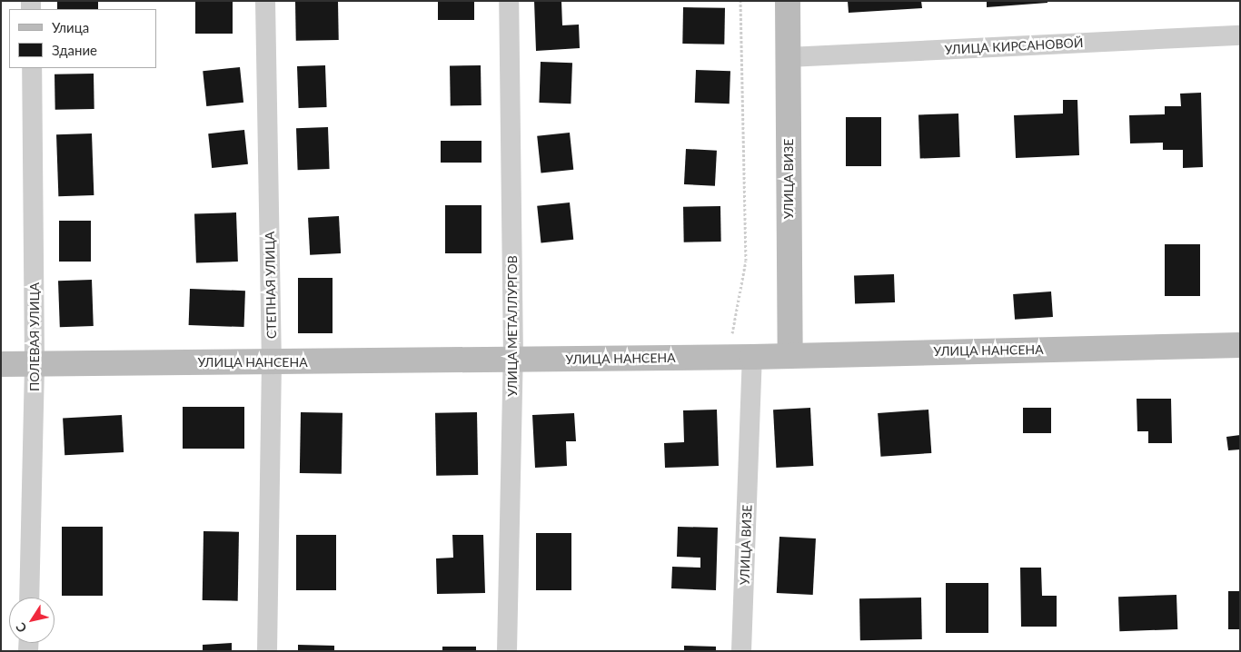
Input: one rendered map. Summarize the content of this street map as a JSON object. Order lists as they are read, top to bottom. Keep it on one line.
{"streets":{"main road":["УЛИЦА ВИЗЕ","УЛИЦА НАНСЕНА"],"street":["УЛИЦА КИРСАНОВОЙ","СТЕПНАЯ УЛИЦА","УЛИЦА МЕТАЛЛУРГОВ","ПОЛЕВАЯ УЛИЦА"]},"crossings":[["УЛИЦА КИРСАНОВОЙ","УЛИЦА ВИЗЕ"],["УЛИЦА ВИЗЕ","УЛИЦА НАНСЕНА"],["СТЕПНАЯ УЛИЦА","УЛИЦА НАНСЕНА"],["УЛИЦА МЕТАЛЛУРГОВ","УЛИЦА НАНСЕНА"],["ПОЛЕВАЯ УЛИЦА","УЛИЦА НАНСЕНА"]],"legend":["Улица","Здание"],"north":"bottom left"}
